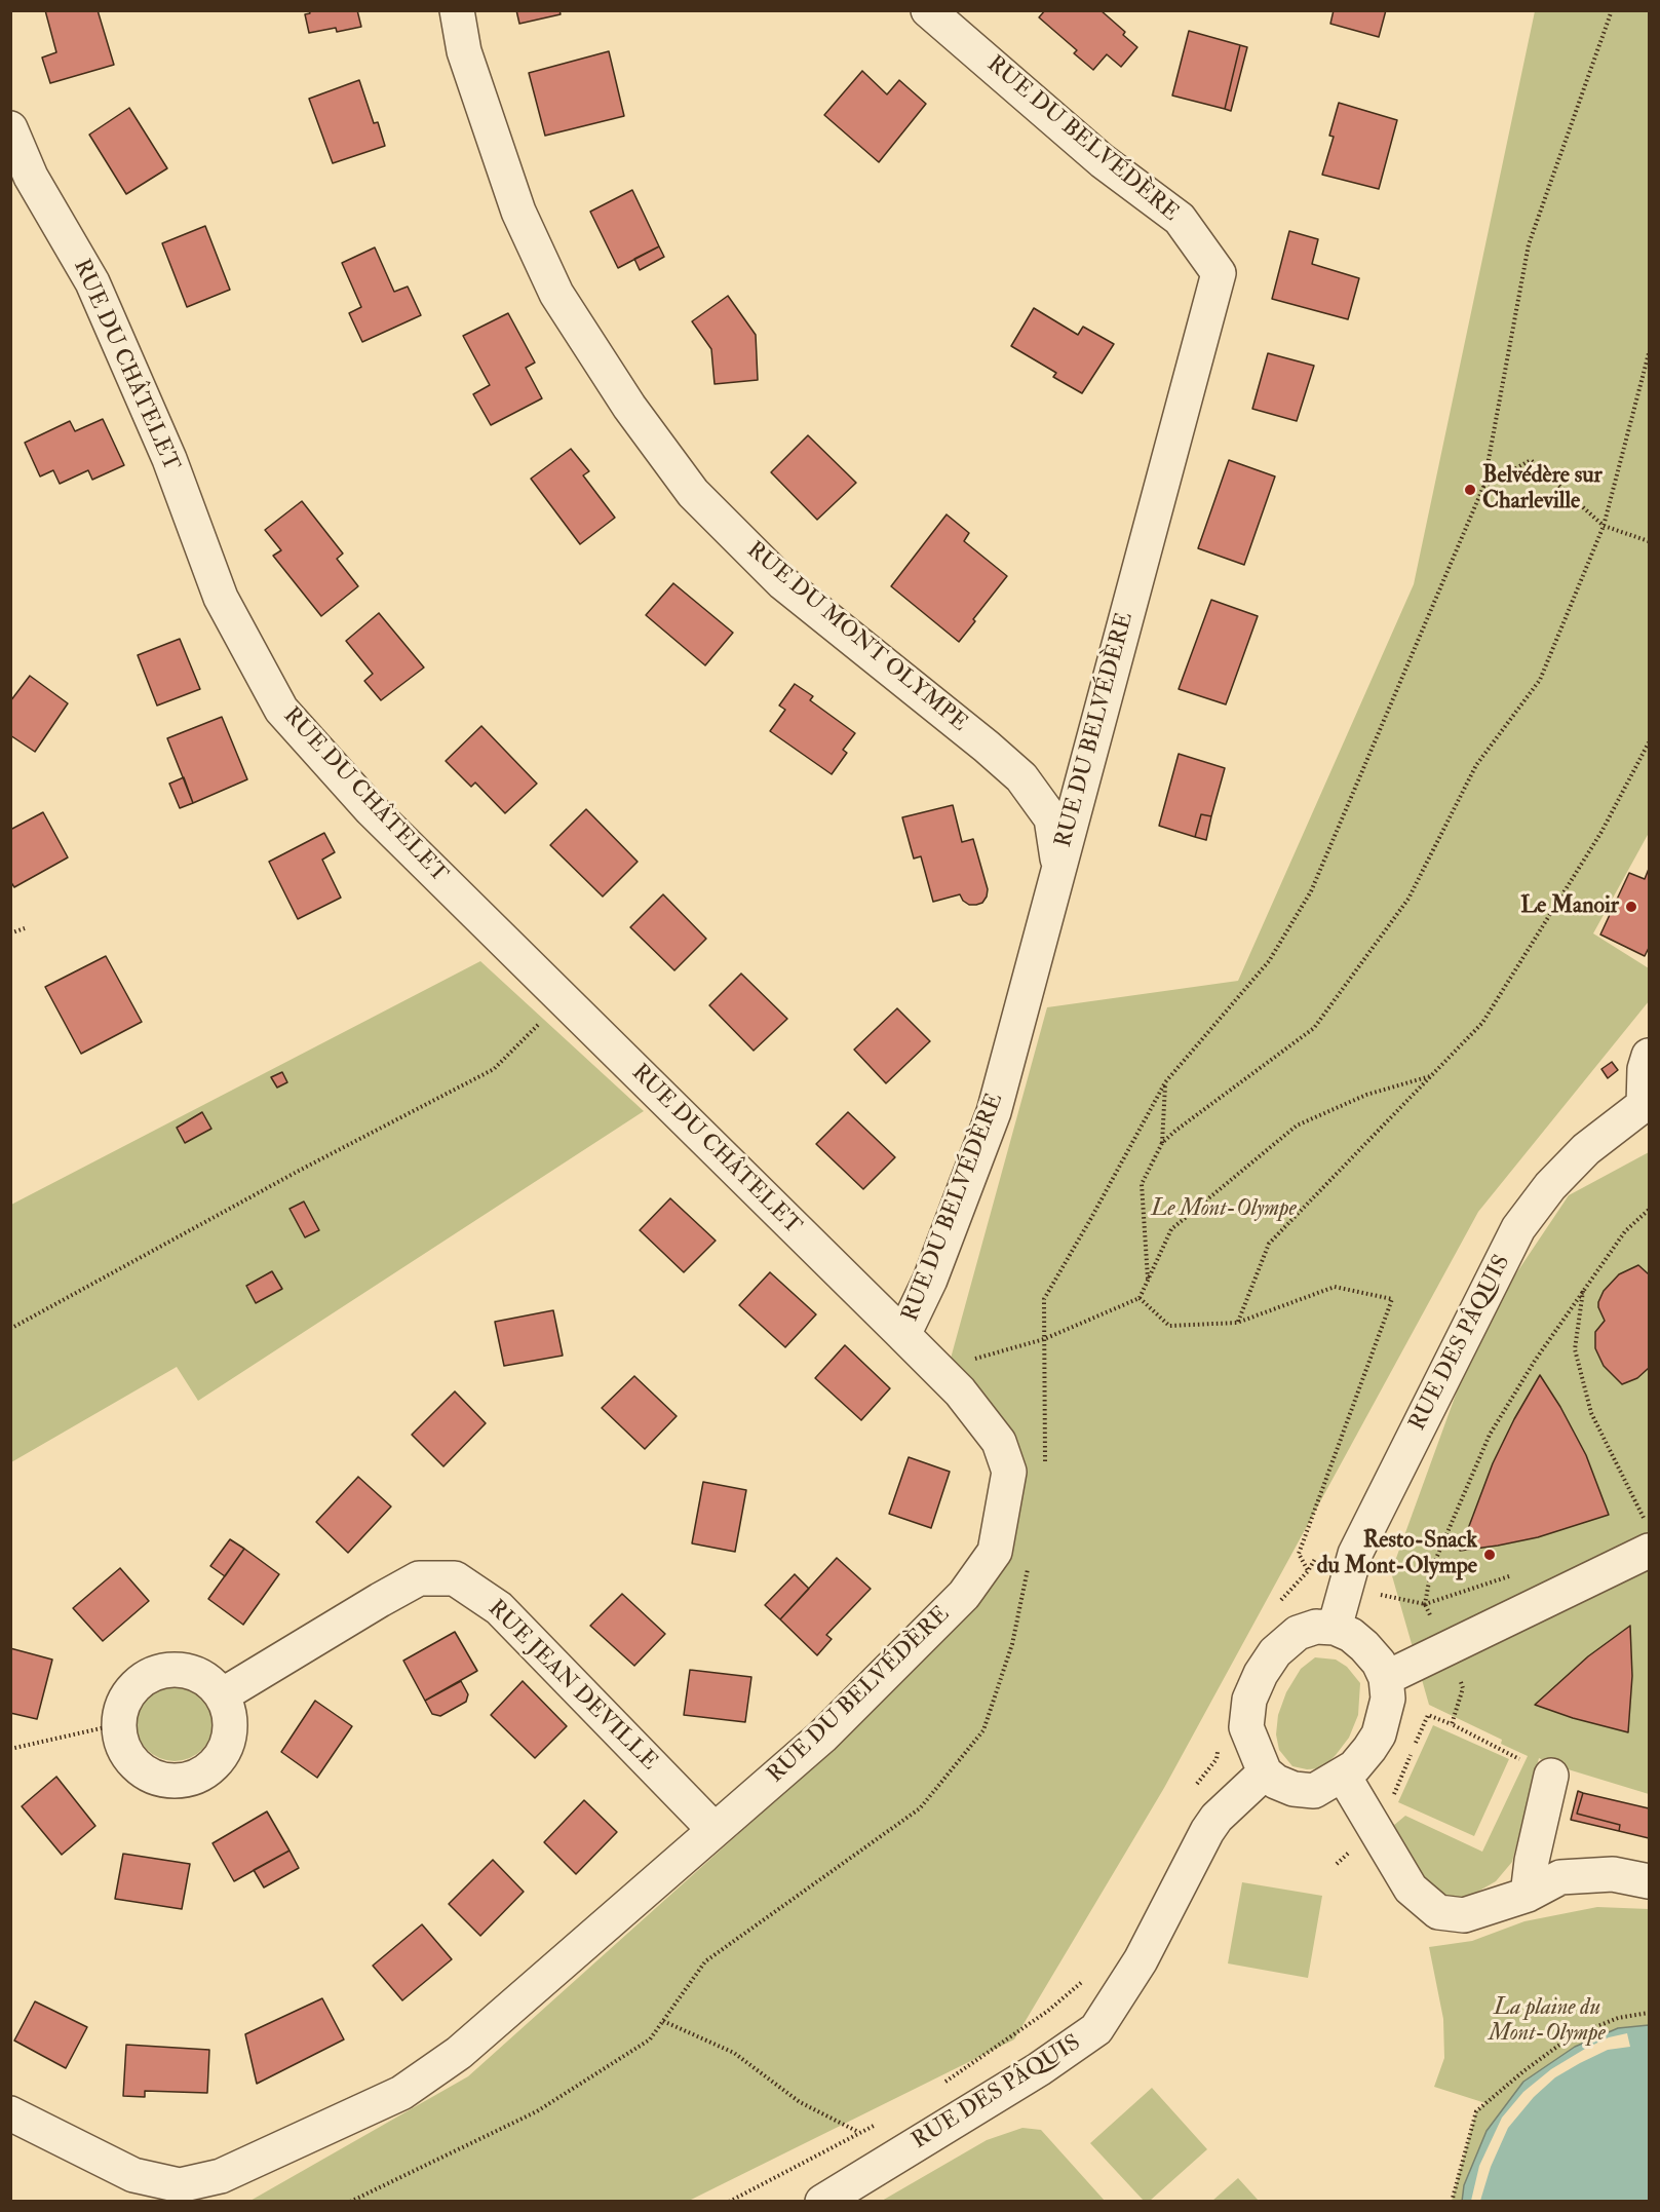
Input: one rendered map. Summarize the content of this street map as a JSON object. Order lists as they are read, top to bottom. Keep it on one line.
{"streets":{"street":["RUE DU BELVÉDÈRE","RUE DU CHÂTELET","RUE DU MONT OLYMPE","RUE DES PÂQUIS","RUE JEAN DEVILLE"]},"crossings":[["RUE DU BELVÉDÈRE","RUE DU CHÂTELET"],["RUE DU BELVÉDÈRE","RUE DU MONT OLYMPE"],["RUE DU BELVÉDÈRE","RUE JEAN DEVILLE"]],"parks":["Le Mont-Olympe","La plaine du Mont-Olympe"],"places":["Belvédère sur Charleville","Le Manoir","Resto-Snack du Mont-Olympe"]}
